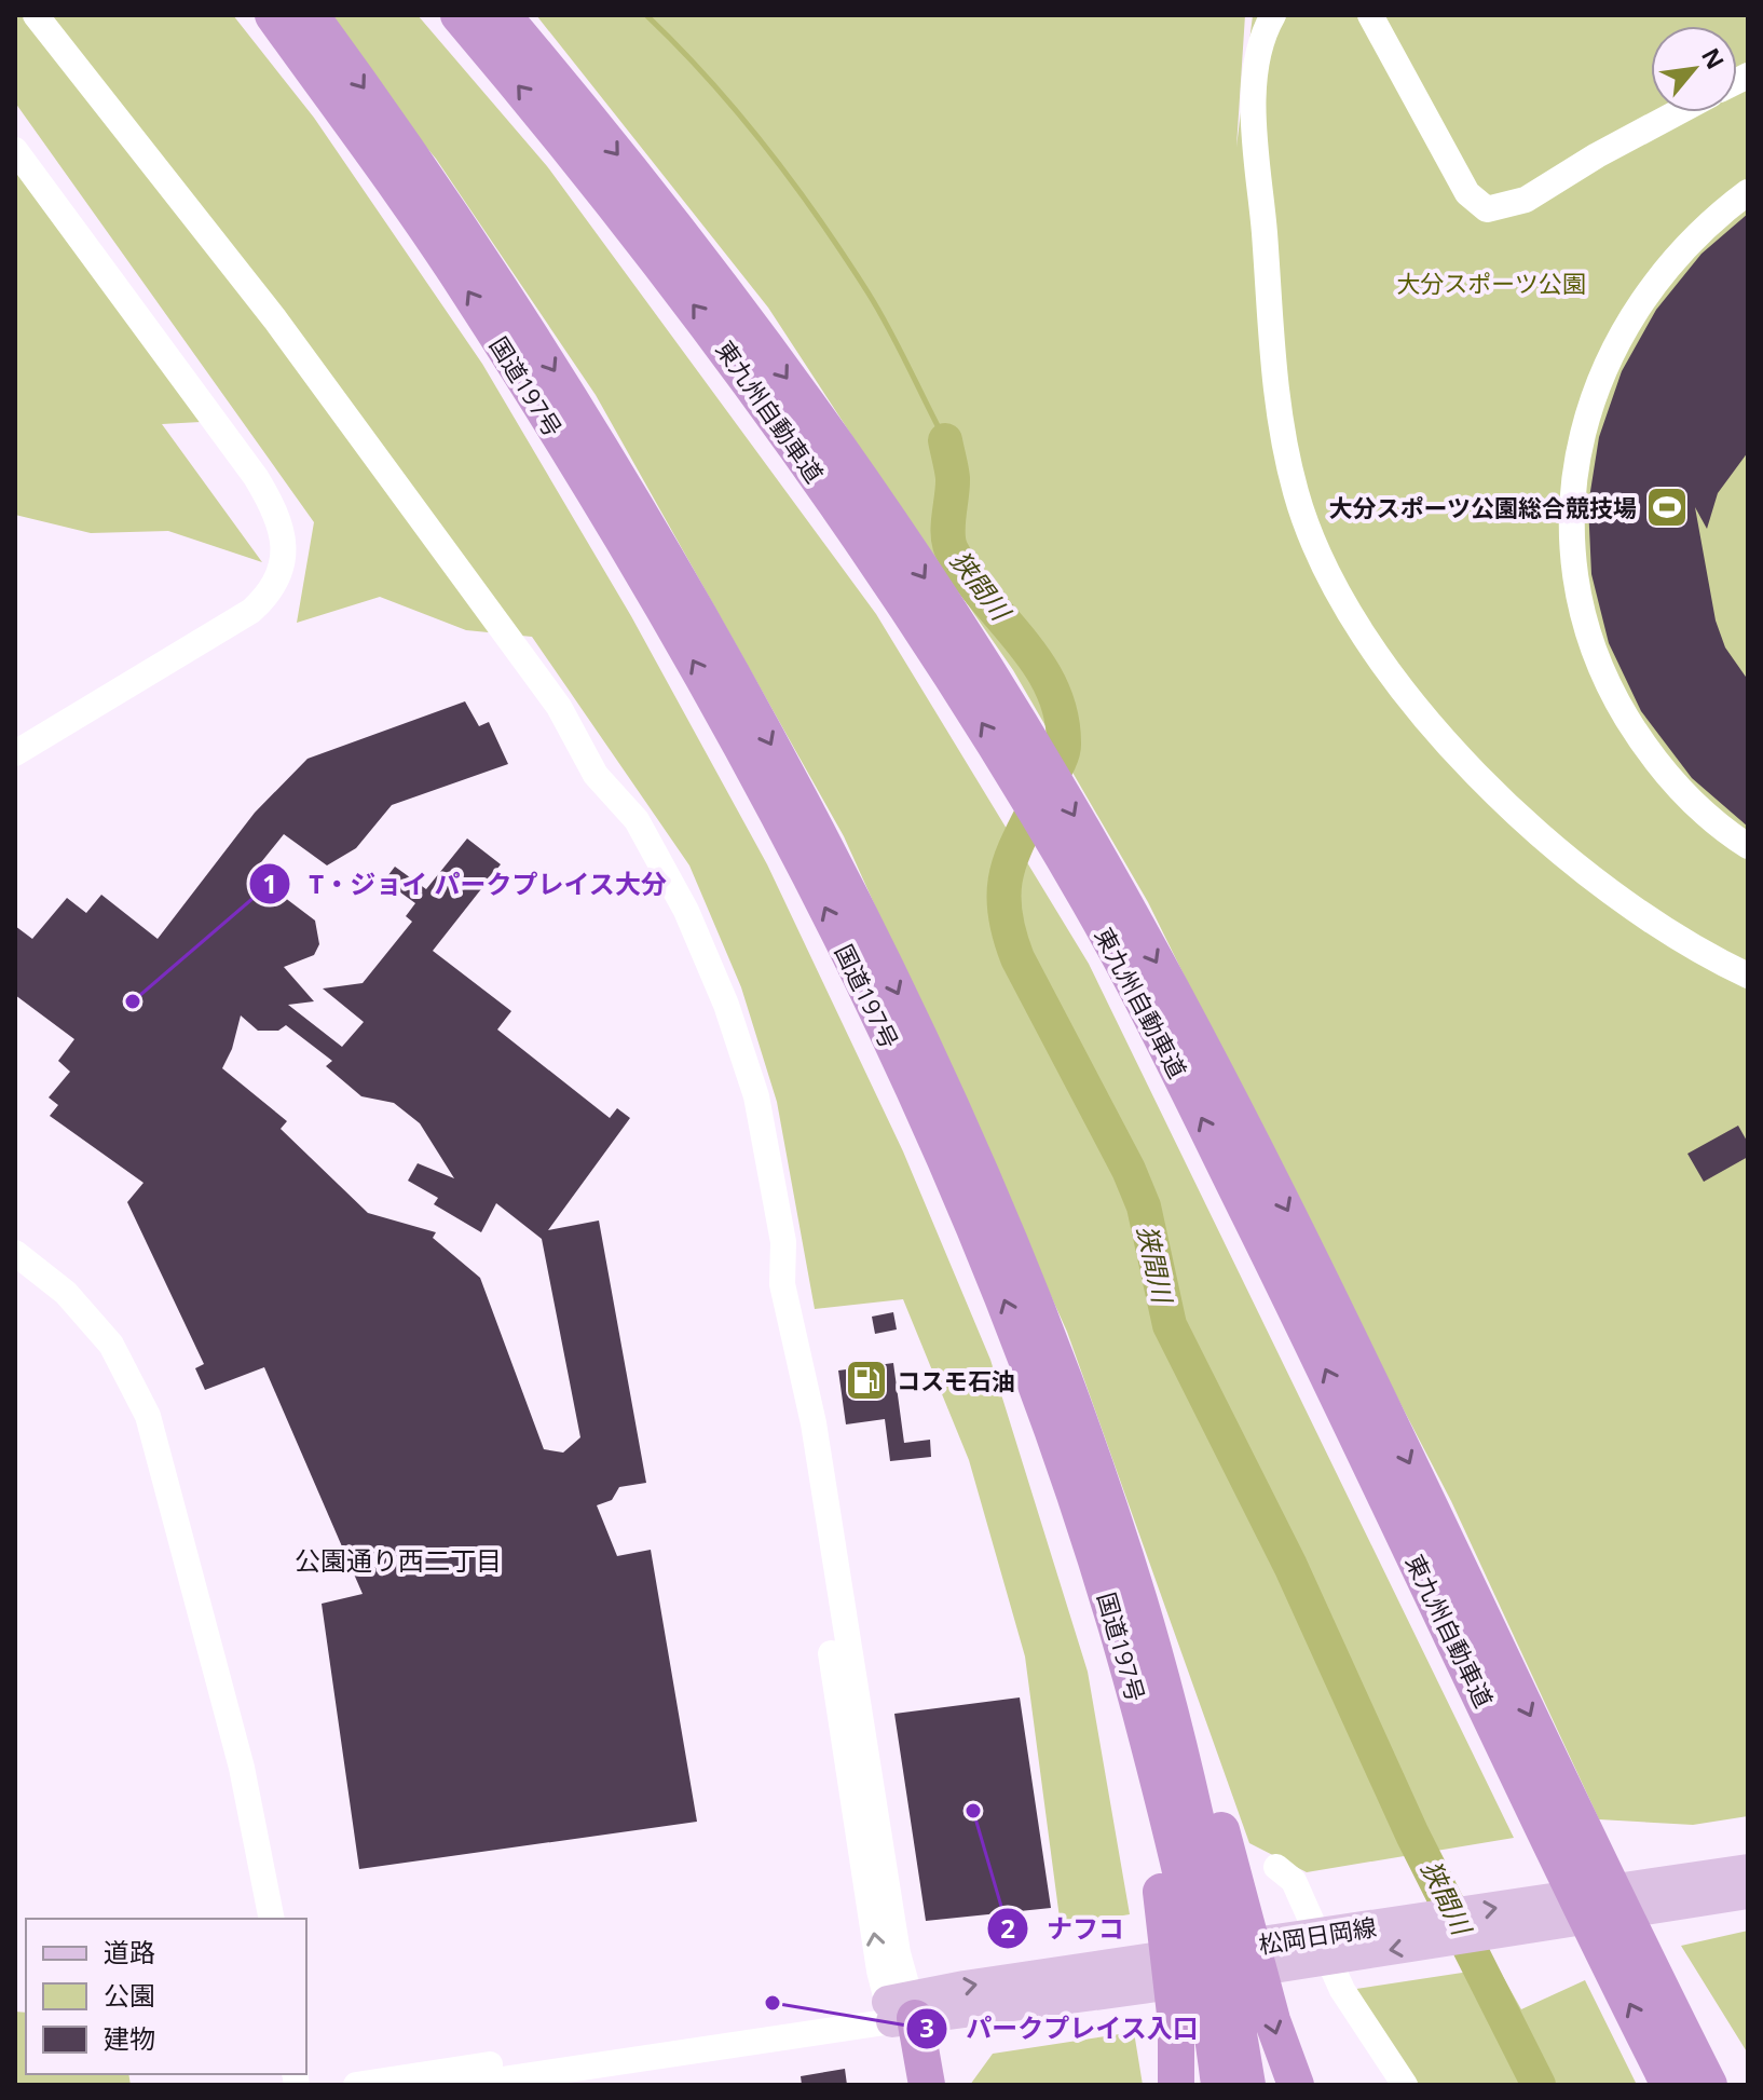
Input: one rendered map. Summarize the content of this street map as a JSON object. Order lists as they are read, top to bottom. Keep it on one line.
{"streets":{"highway":["国道197号","東九州自動車道"],"main road":["松岡日岡線"]},"districts":["公園通り西二丁目"],"water":["狭間川"],"parks":["大分スポーツ公園"],"places":{"sports":["大分スポーツ公園総合競技場"],"other":["T・ジョイ パークプレイス大分","ナフコ","パークプレイス入口"],"fuel station":["コスモ石油"]},"legend":["道路","公園","建物"],"north":"top right"}
